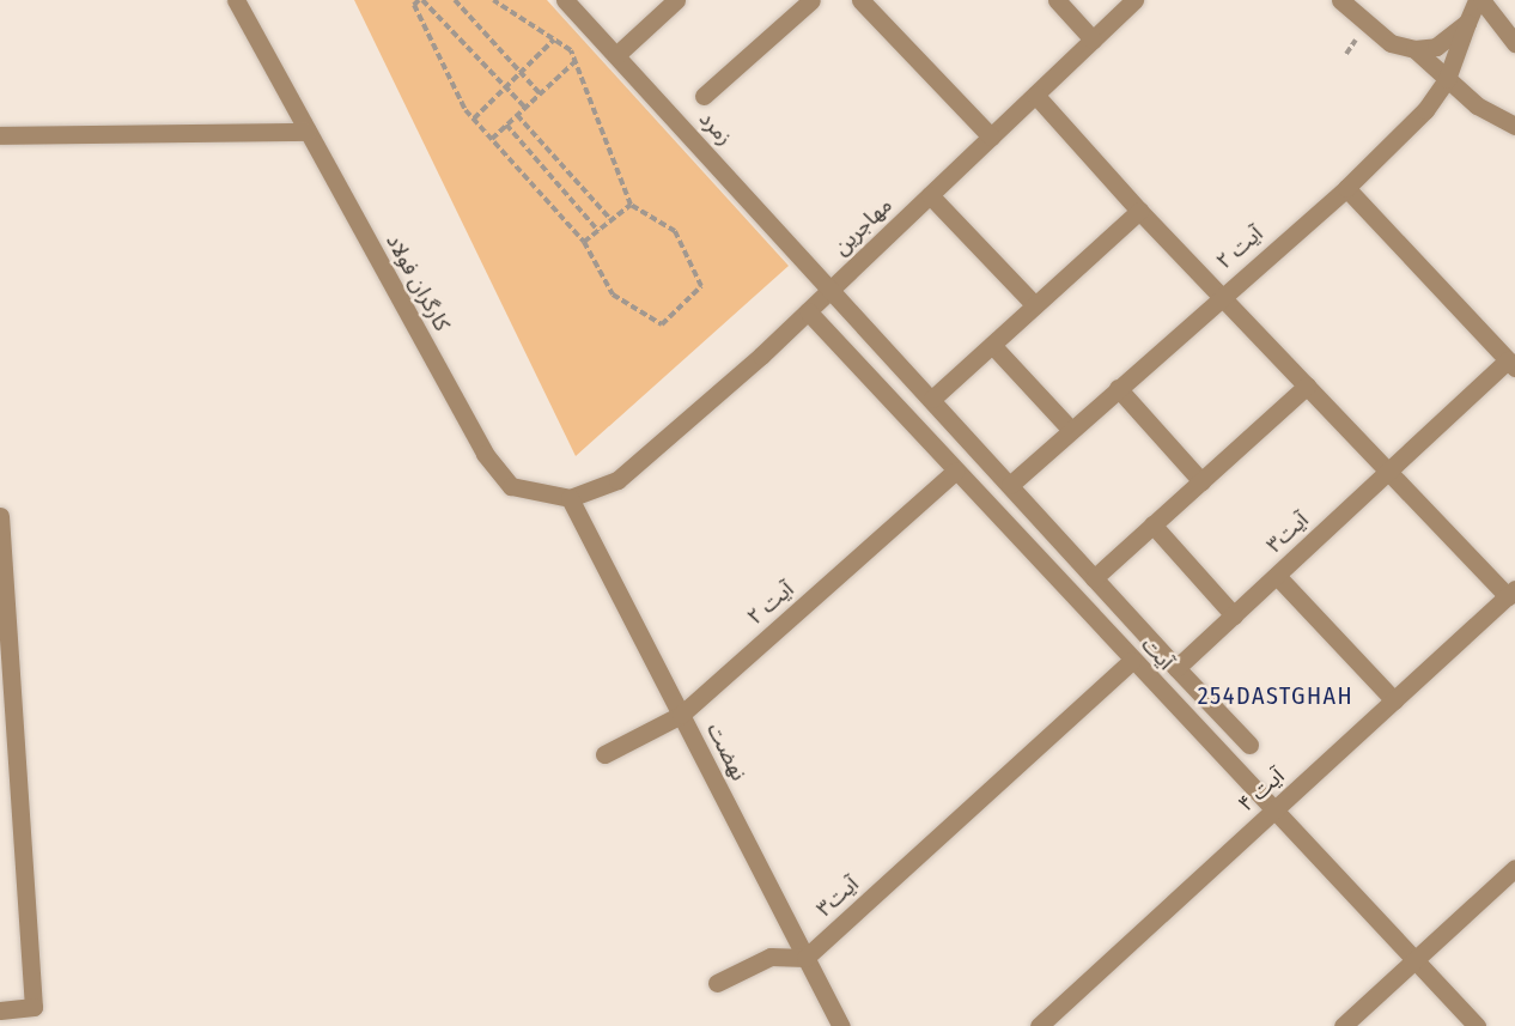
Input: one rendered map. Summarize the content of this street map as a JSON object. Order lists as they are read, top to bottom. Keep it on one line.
{"streets":{"street":["زمرد","مهاجرین","آیت ۲","کارگران فولاد","آیت۳","آیت","نهضت","آیت ۴"]},"crossings":[["زمرد","مهاجرین"],["زمرد","آیت ۲"],["زمرد","آیت۳"],["مهاجرین","کارگران فولاد"],["مهاجرین","آیت"],["مهاجرین","نهضت"],["آیت ۲","آیت"],["آیت ۲","نهضت"],["کارگران فولاد","نهضت"],["آیت۳","آیت"],["آیت۳","نهضت"],["آیت","آیت ۴"]],"districts":["254DASTGHAH"]}
